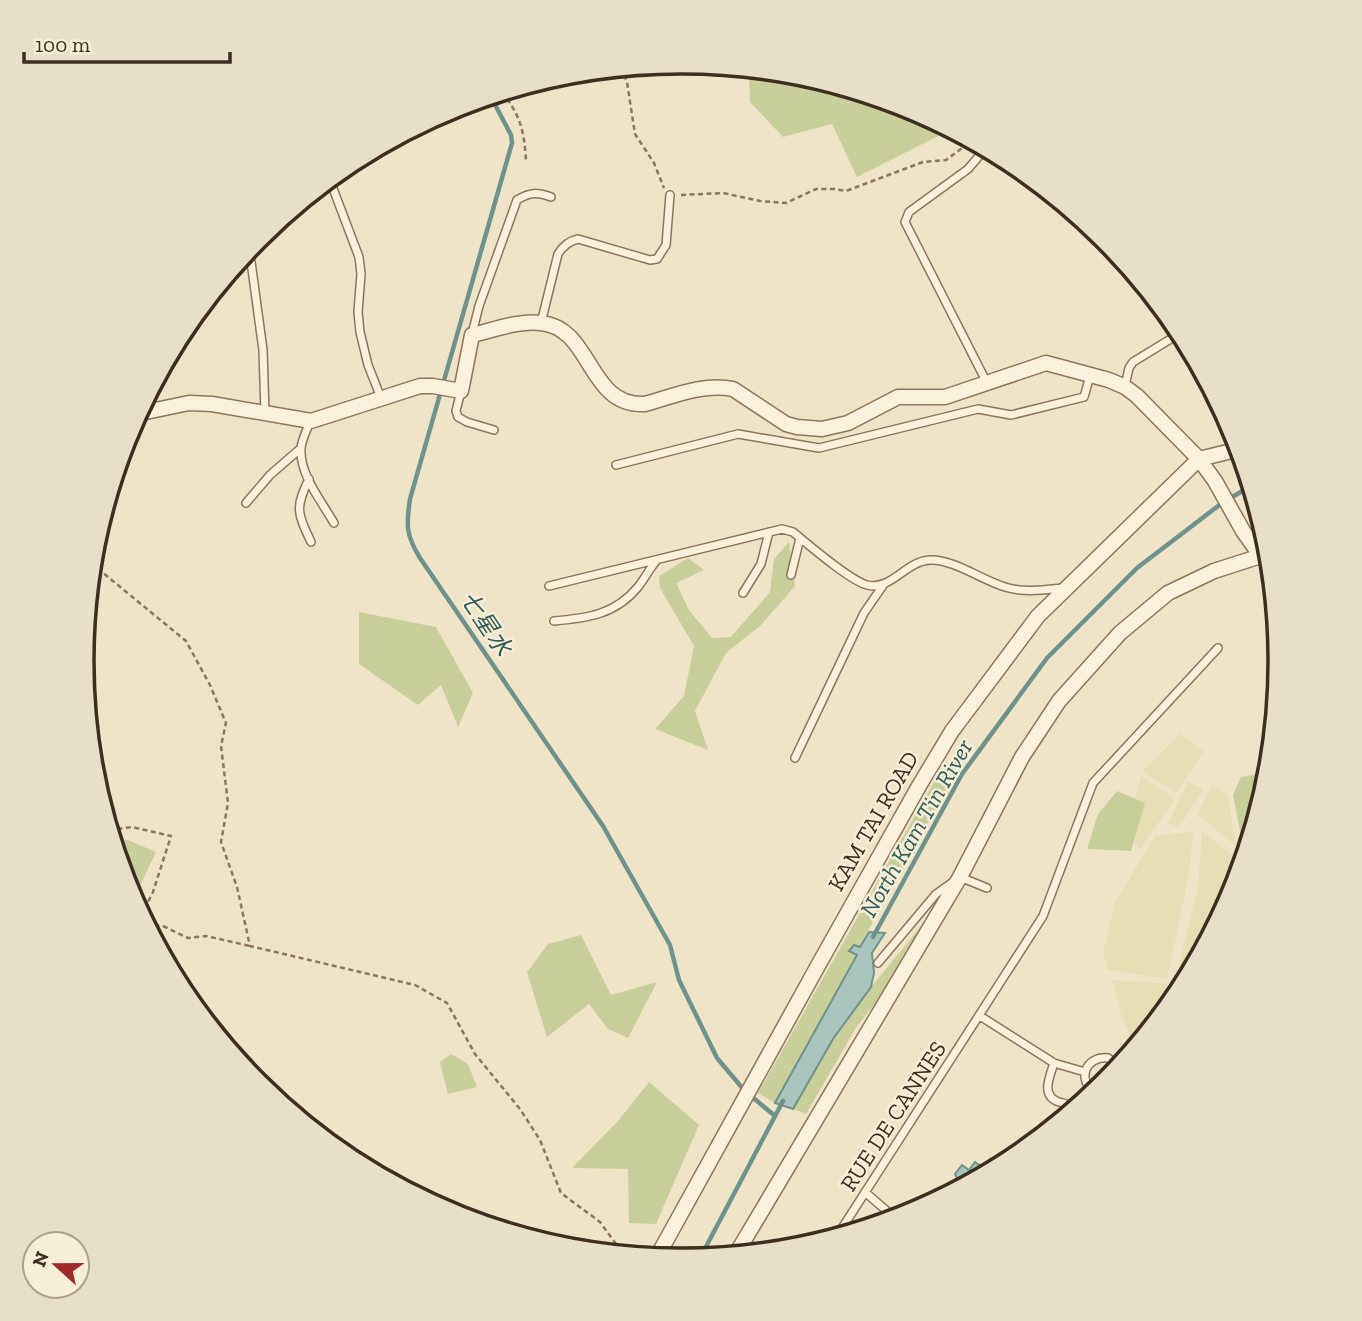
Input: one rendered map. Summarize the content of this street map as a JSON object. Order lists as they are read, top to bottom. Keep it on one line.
{"streets":{"street":["KAM TAI ROAD"],"lane":["RUE DE CANNES"]},"water":["七星水","North Kam Tin River"],"scale_bar":"100 m","north":"left"}
